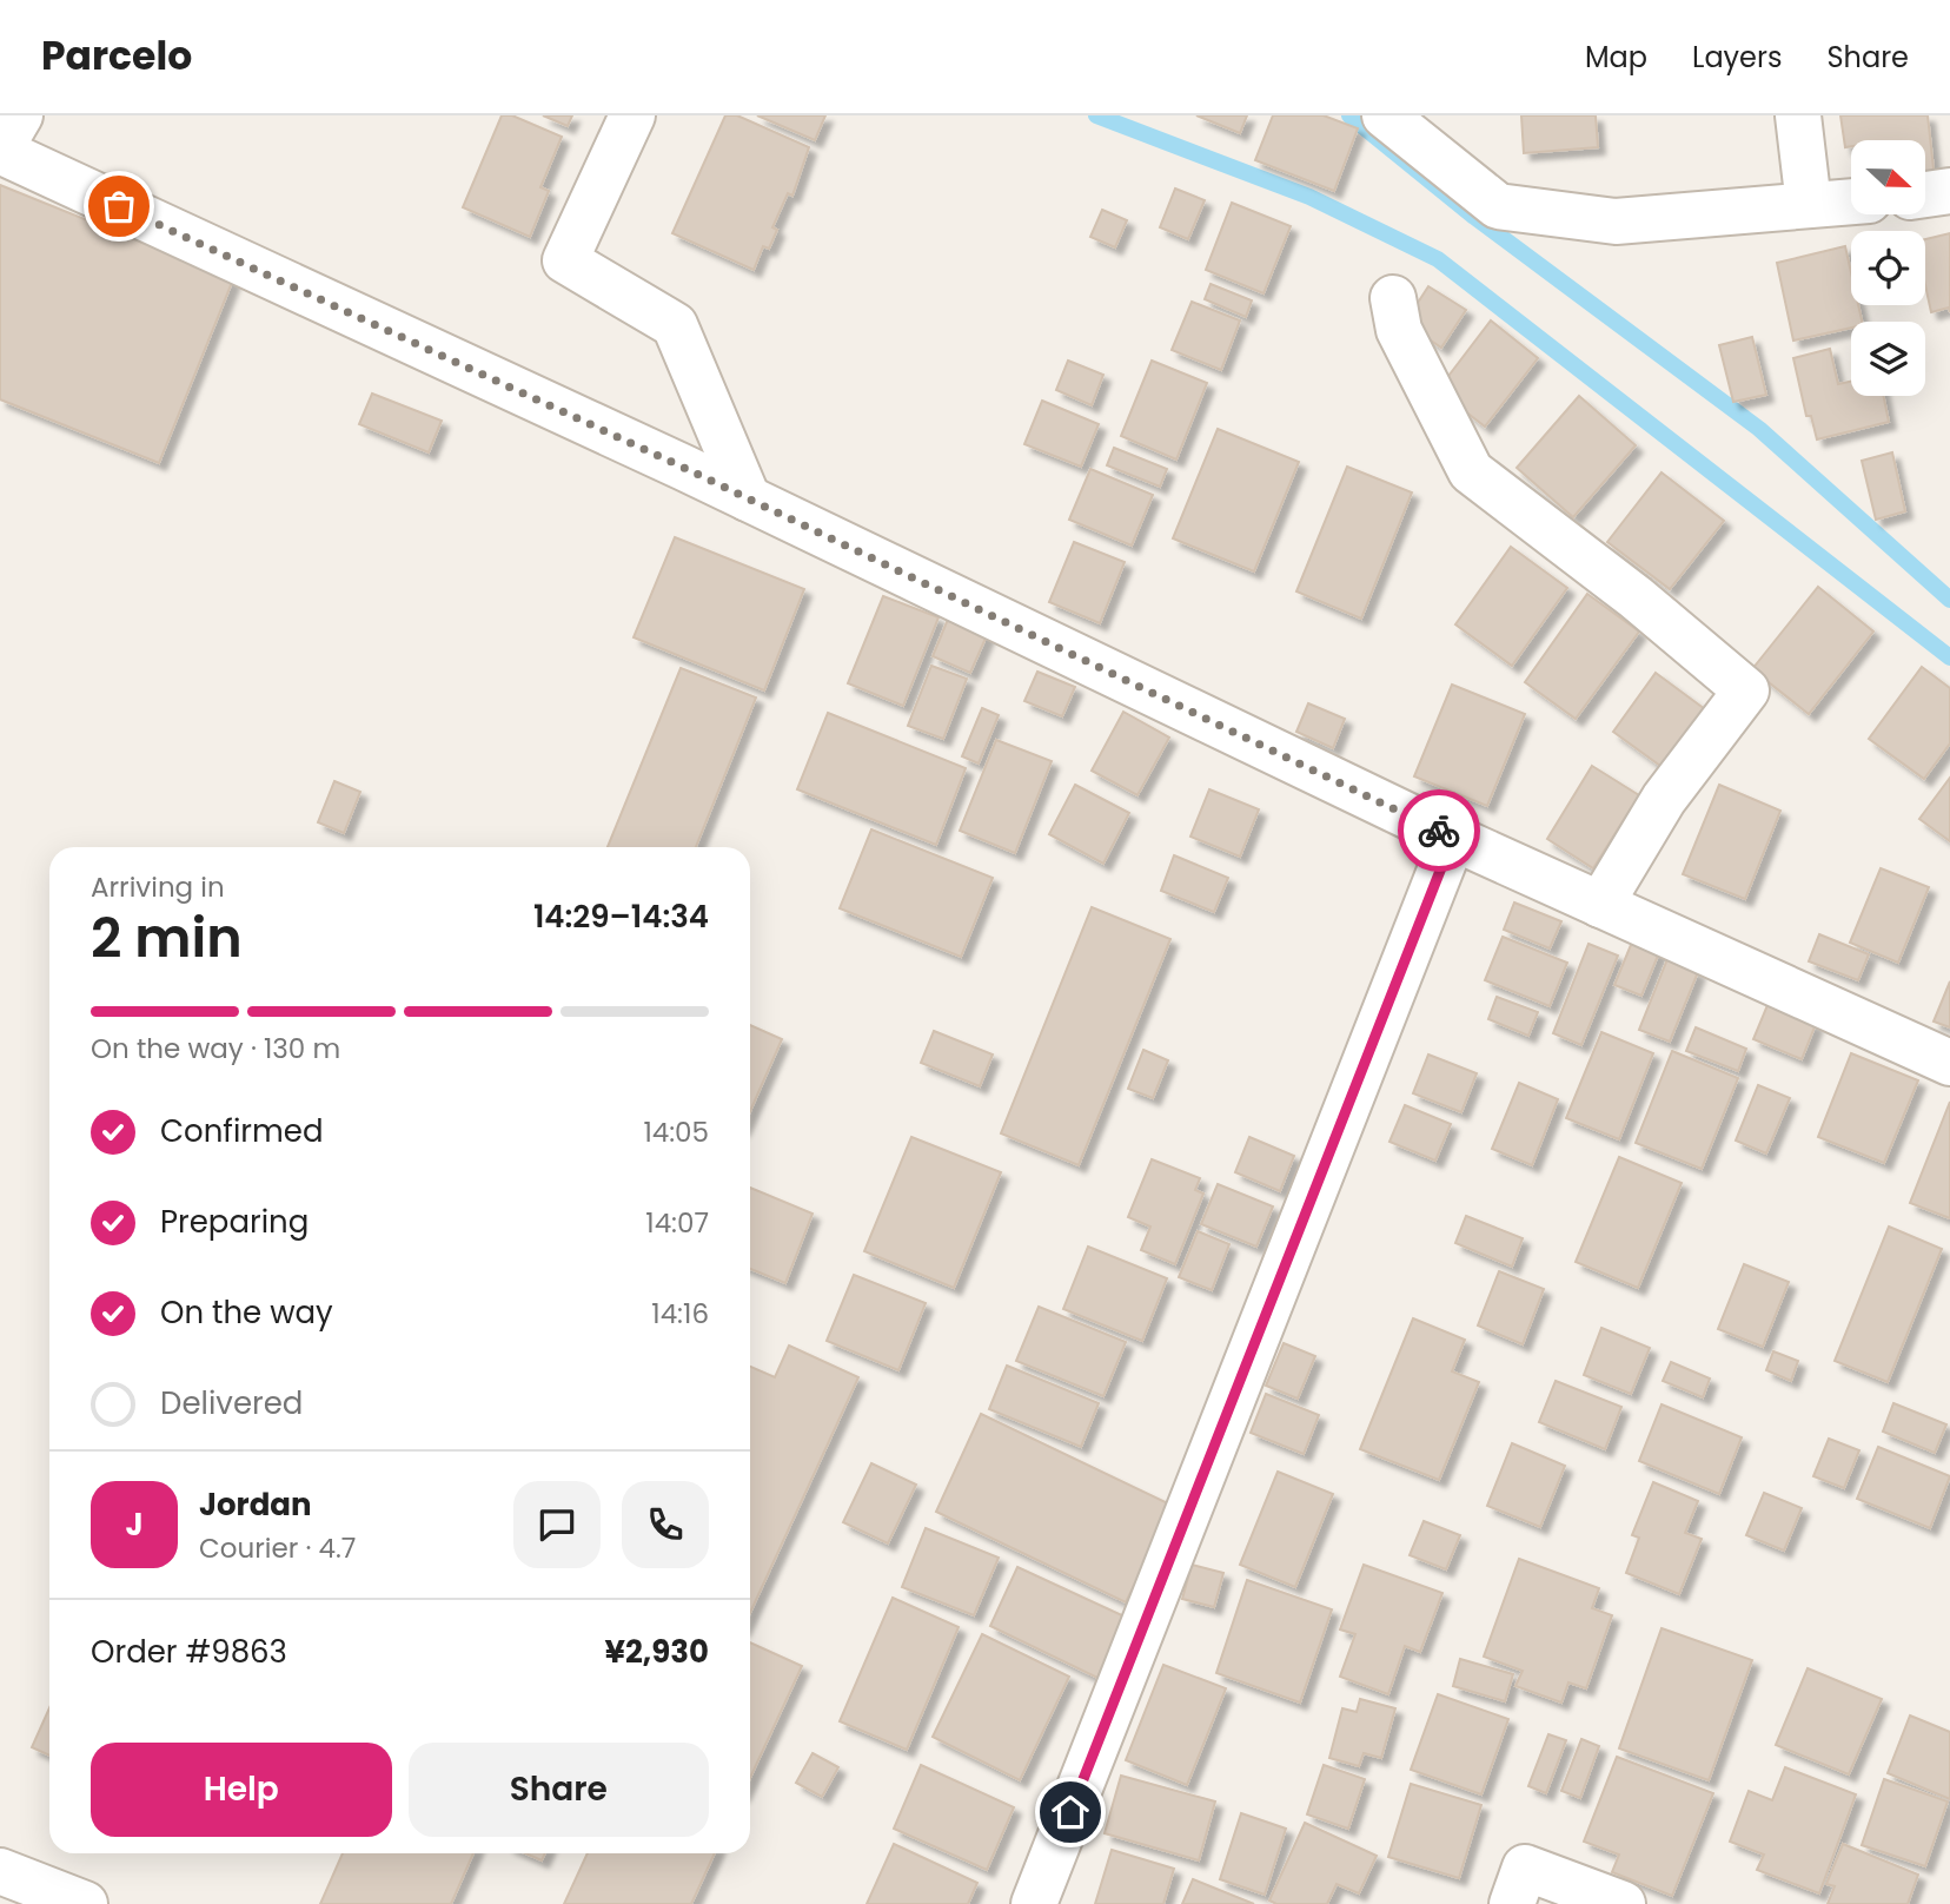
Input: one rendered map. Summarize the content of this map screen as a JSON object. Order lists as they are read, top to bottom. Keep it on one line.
{"north":"right","page":{"header":"Parcelo","nav":["Map","Layers","Share"],"heading":["2 min","Arriving in","14:29–14:34"],"panel":["Jordan","Courier · 4.7","Order #9863","¥2,930"],"bar":"On the way · 130 m","list":[["Confirmed","14:05"],["Preparing","14:07"],["On the way","14:16"],"Delivered"],"round":"J","buttons":["Help","Share"]}}
